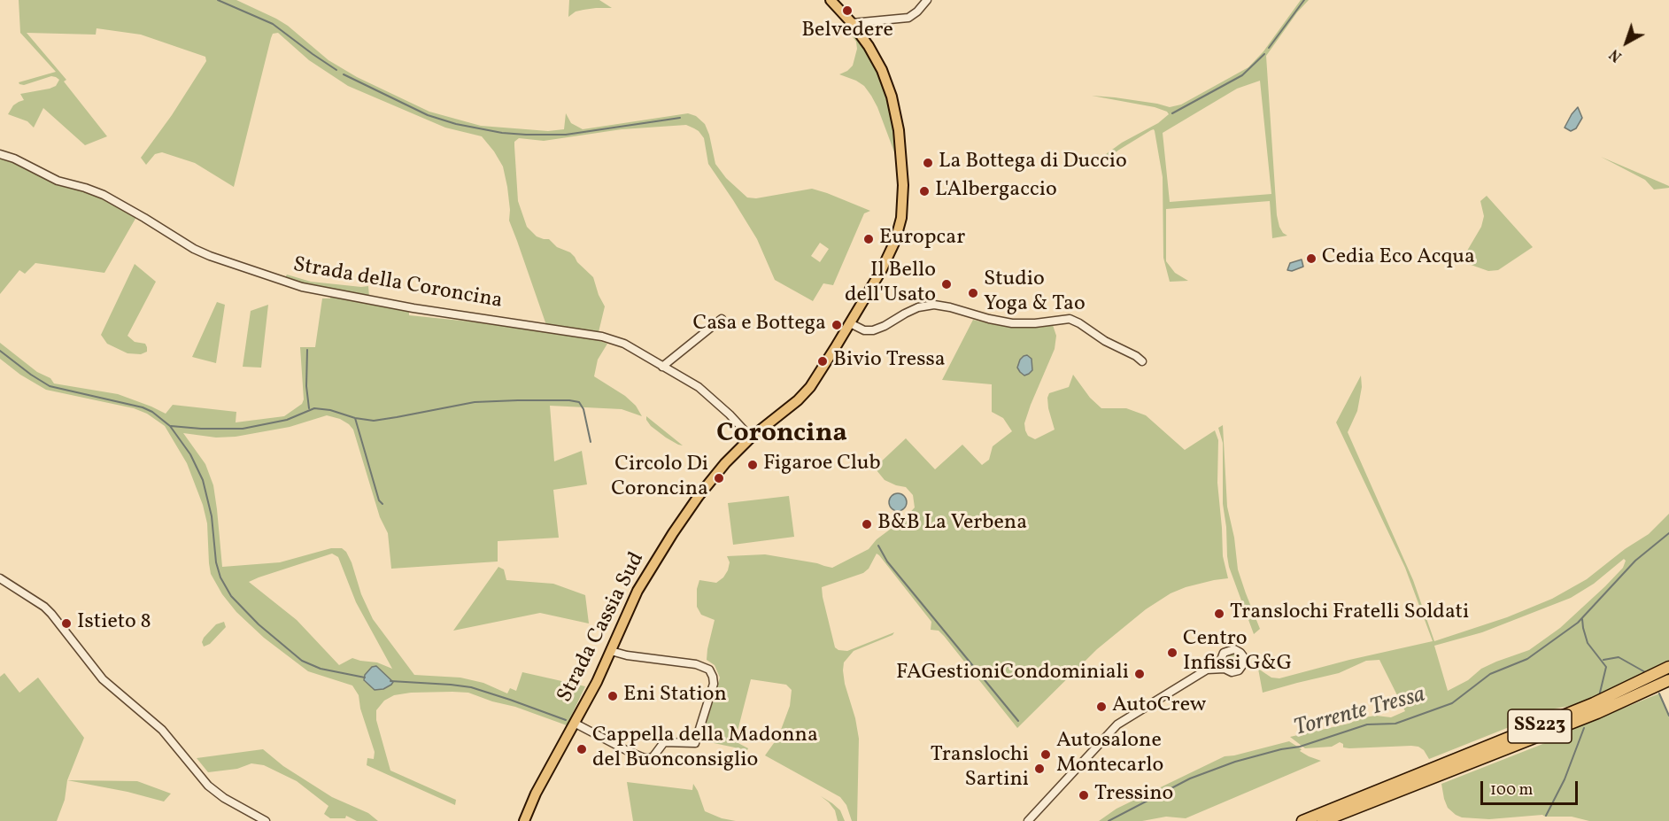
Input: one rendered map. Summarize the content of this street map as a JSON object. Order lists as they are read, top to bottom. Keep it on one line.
{"streets":{"highway":["SS223"],"main road":["Strada Cassia Sud"],"street":["Strada della Coroncina"]},"crossings":[["Strada della Coroncina","Strada Cassia Sud"]],"districts":["Coroncina"],"water":["Torrente Tressa"],"places":["Belvedere","La Bottega di Duccio","L'Albergaccio","Europcar","Cedia Eco Acqua","Il Bello dell'Usato","Studio Yoga & Tao","Casa e Bottega","Bivio Tressa","Figaroe Club","Circolo Di Coroncina","B&B La Verbena","Translochi Fratelli Soldati","Istieto 8","Centro Infissi G&G","FAGestioniCondominiali","Eni Station","AutoCrew","Cappella della Madonna del Buonconsiglio","Autosalone Montecarlo","Translochi Sartini","Tressino"],"scale_bar":"100 m","north":"bottom left"}
